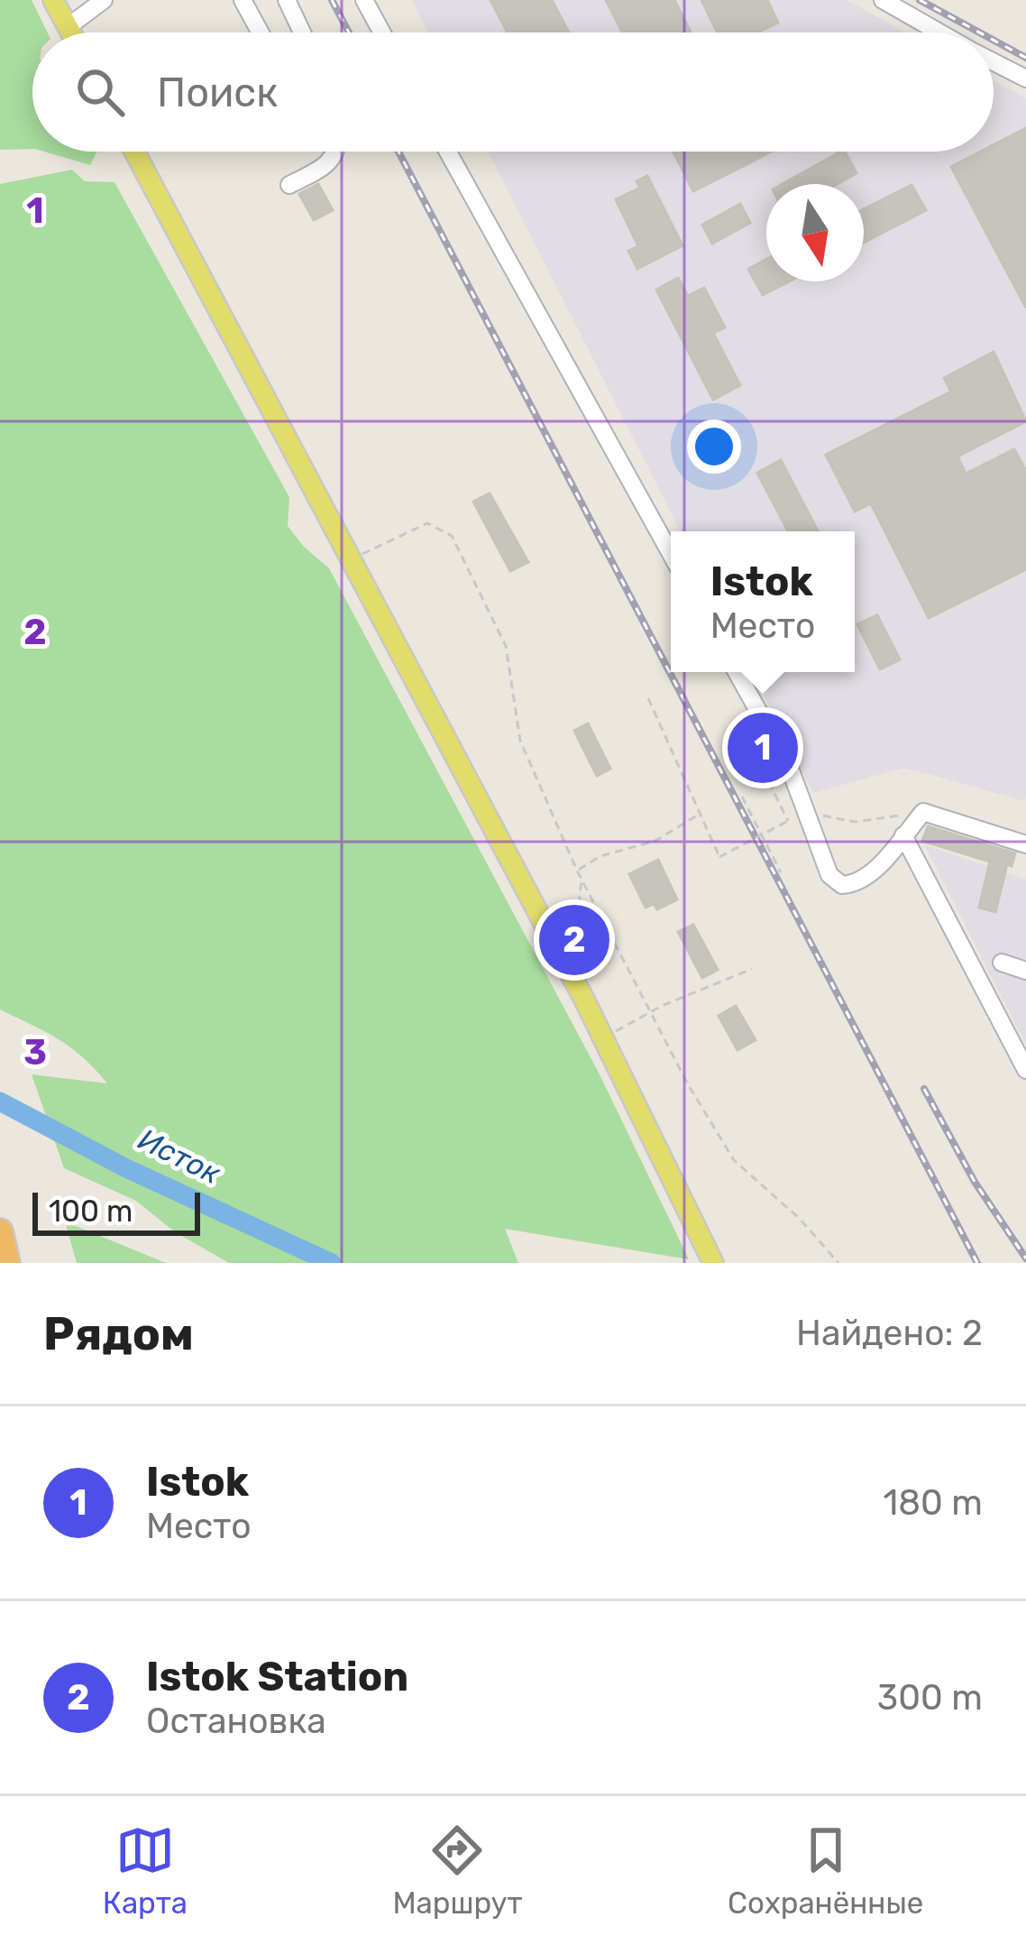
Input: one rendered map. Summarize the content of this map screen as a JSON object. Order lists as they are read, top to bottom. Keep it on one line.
{"water":["Исток"],"scale_bar":"100 m","north":"bottom","page":{"search":"Поиск","popup":["Istok","Место"],"pins":["1","2"],"scale":"100 m","heading":["Рядом","Найдено: 2"],"list":[{"mark":"1","name":"Istok","note":"Место","value":"180 m"},{"mark":"2","name":"Istok Station","note":"Остановка","value":"300 m"}],"nav":["Карта","Маршрут","Сохранённые"]},"grid":{"rows":["1","2","3"]}}
